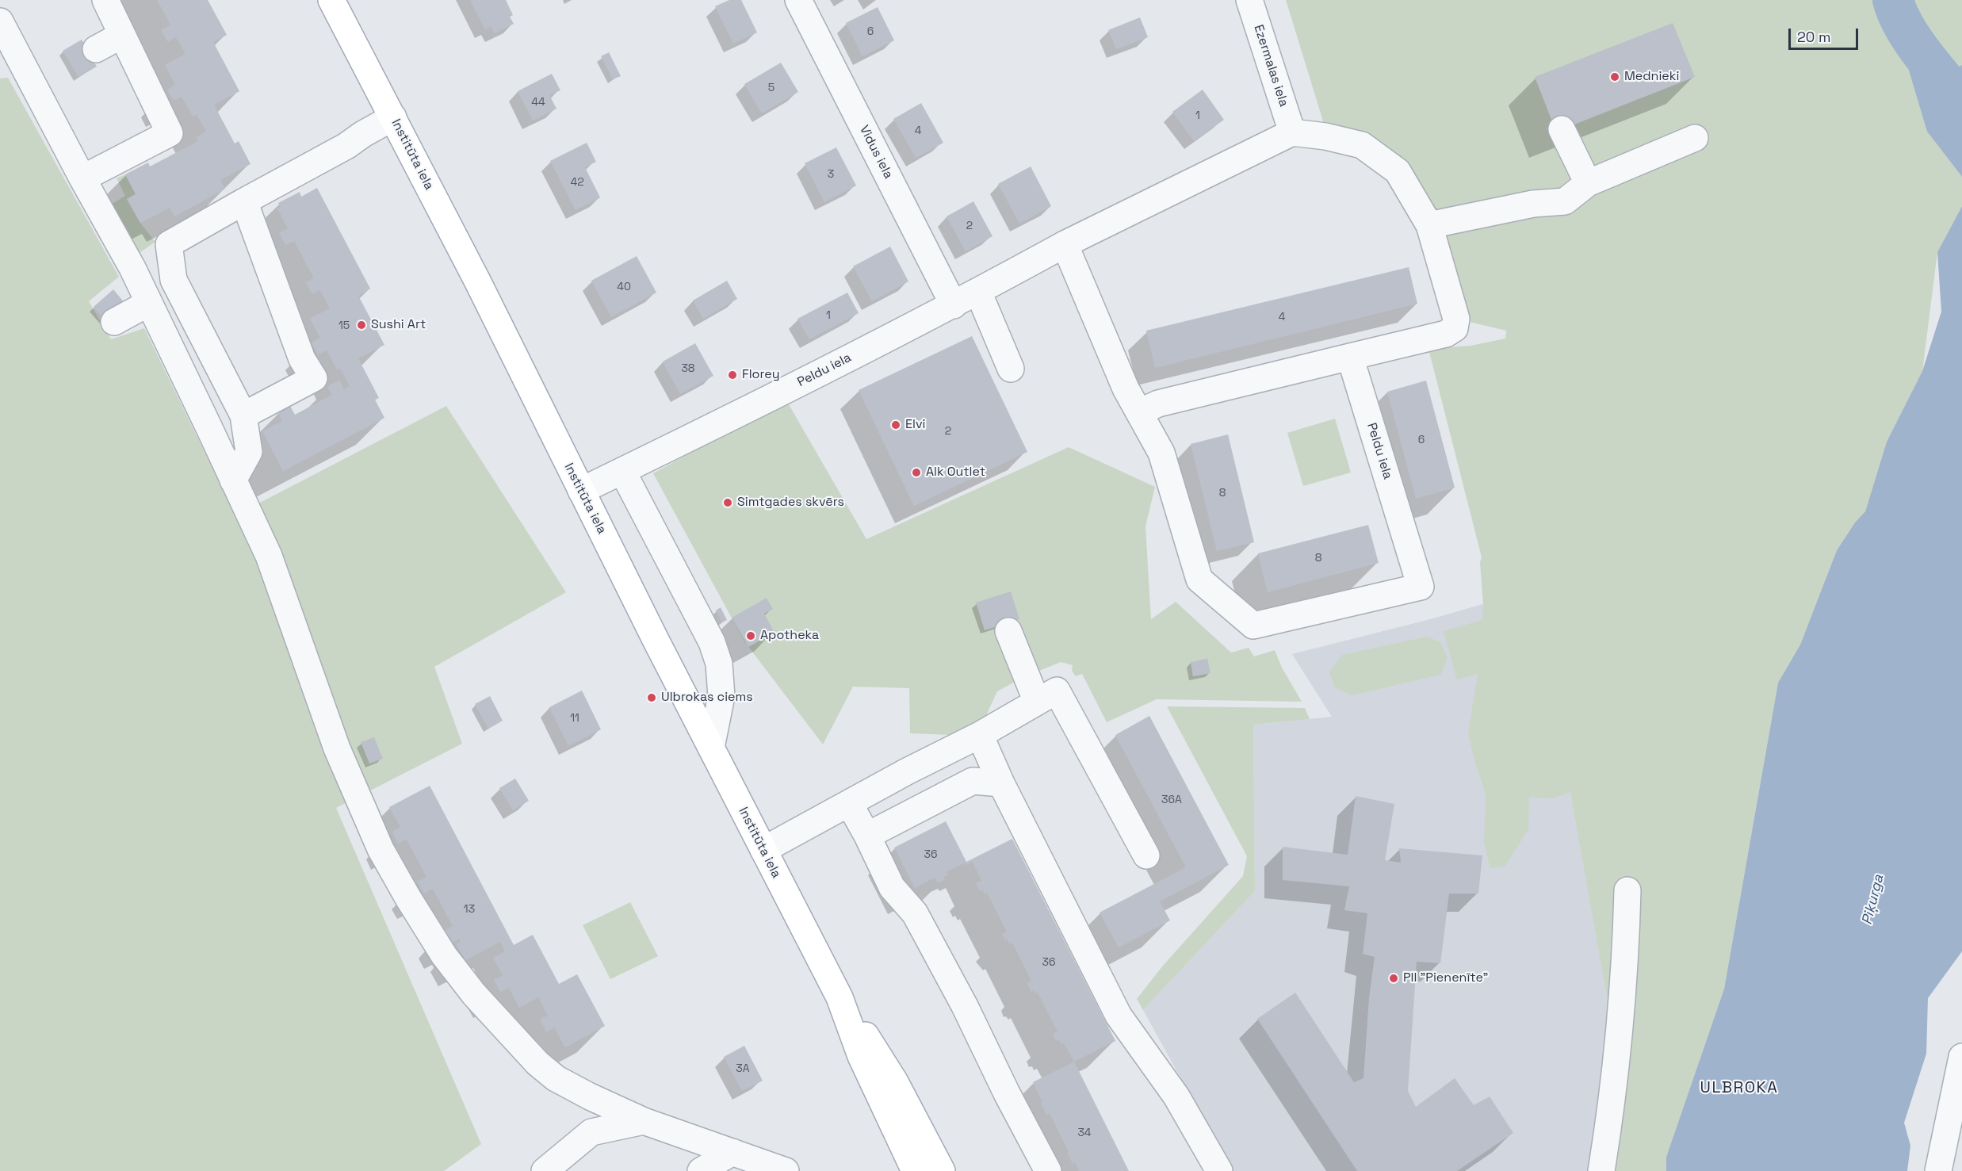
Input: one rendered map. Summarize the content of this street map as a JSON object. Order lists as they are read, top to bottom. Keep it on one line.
{"streets":{"main road":["Institūta iela"],"street":["Ezermalas iela","Vidus iela","Peldu iela"]},"crossings":[["Ezermalas iela","Peldu iela"],["Vidus iela","Peldu iela"],["Institūta iela","Peldu iela"]],"districts":["ULBROKA"],"water":["Piķurga"],"places":["Mednieki","Sushi Art","Florey","Elvi","Alk Outlet","Simtgades skvērs","Apotheka","Ulbrokas ciems","PII \"Pienenīte\""],"house_numbers":["6","5","44","1","4","3","42","2","40","1","4","15","38","2","6","8","8","11","36A","36","13","36","3A","34"],"scale_bar":"20 m"}
